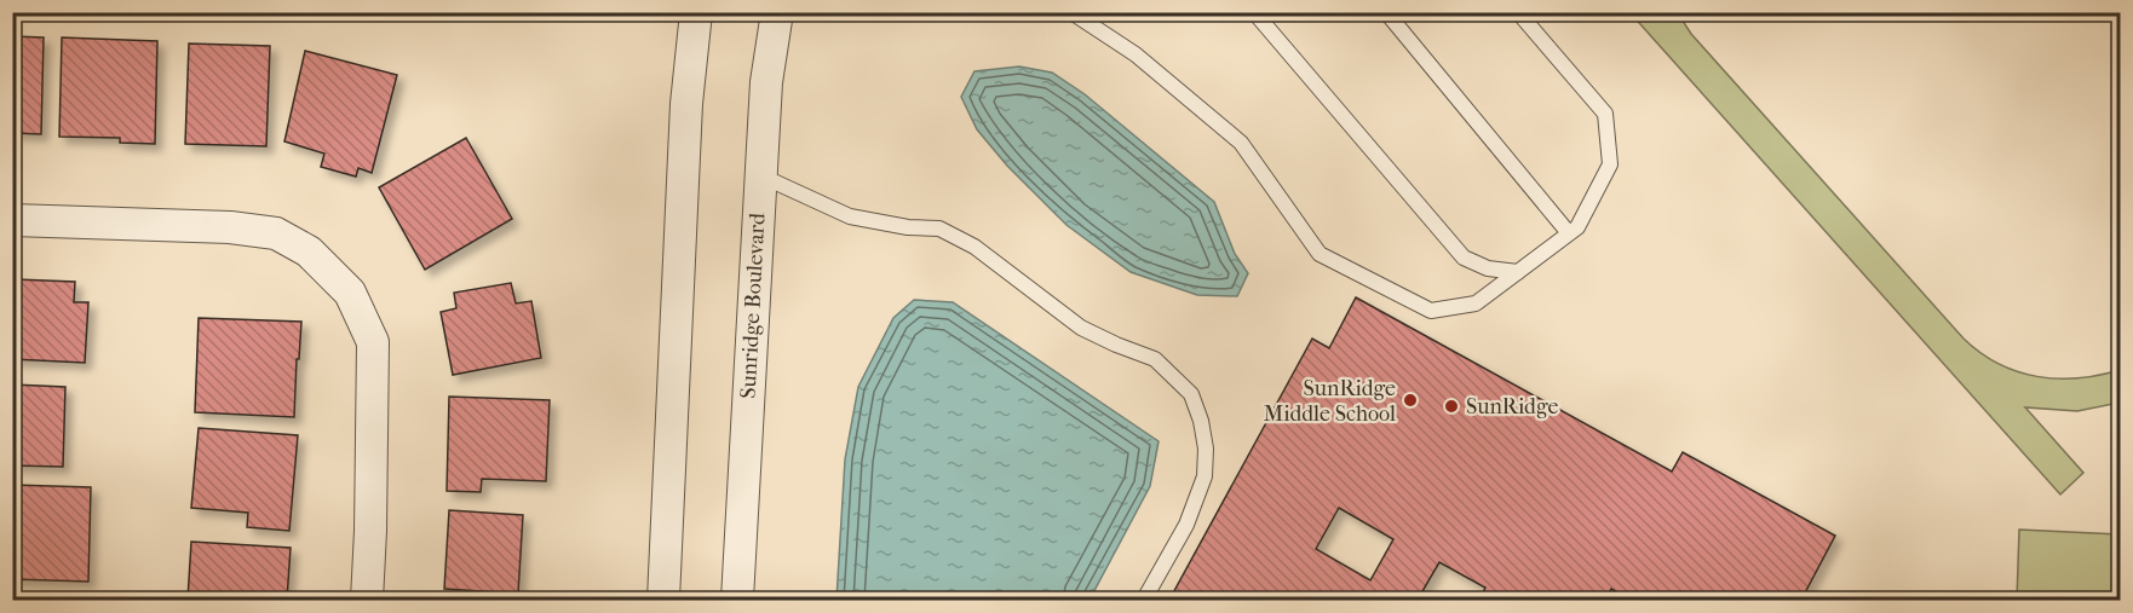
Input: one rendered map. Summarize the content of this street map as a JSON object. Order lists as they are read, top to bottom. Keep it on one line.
{"streets":{"street":["Sunridge Boulevard"]},"places":["SunRidge Middle School","SunRidge"]}
